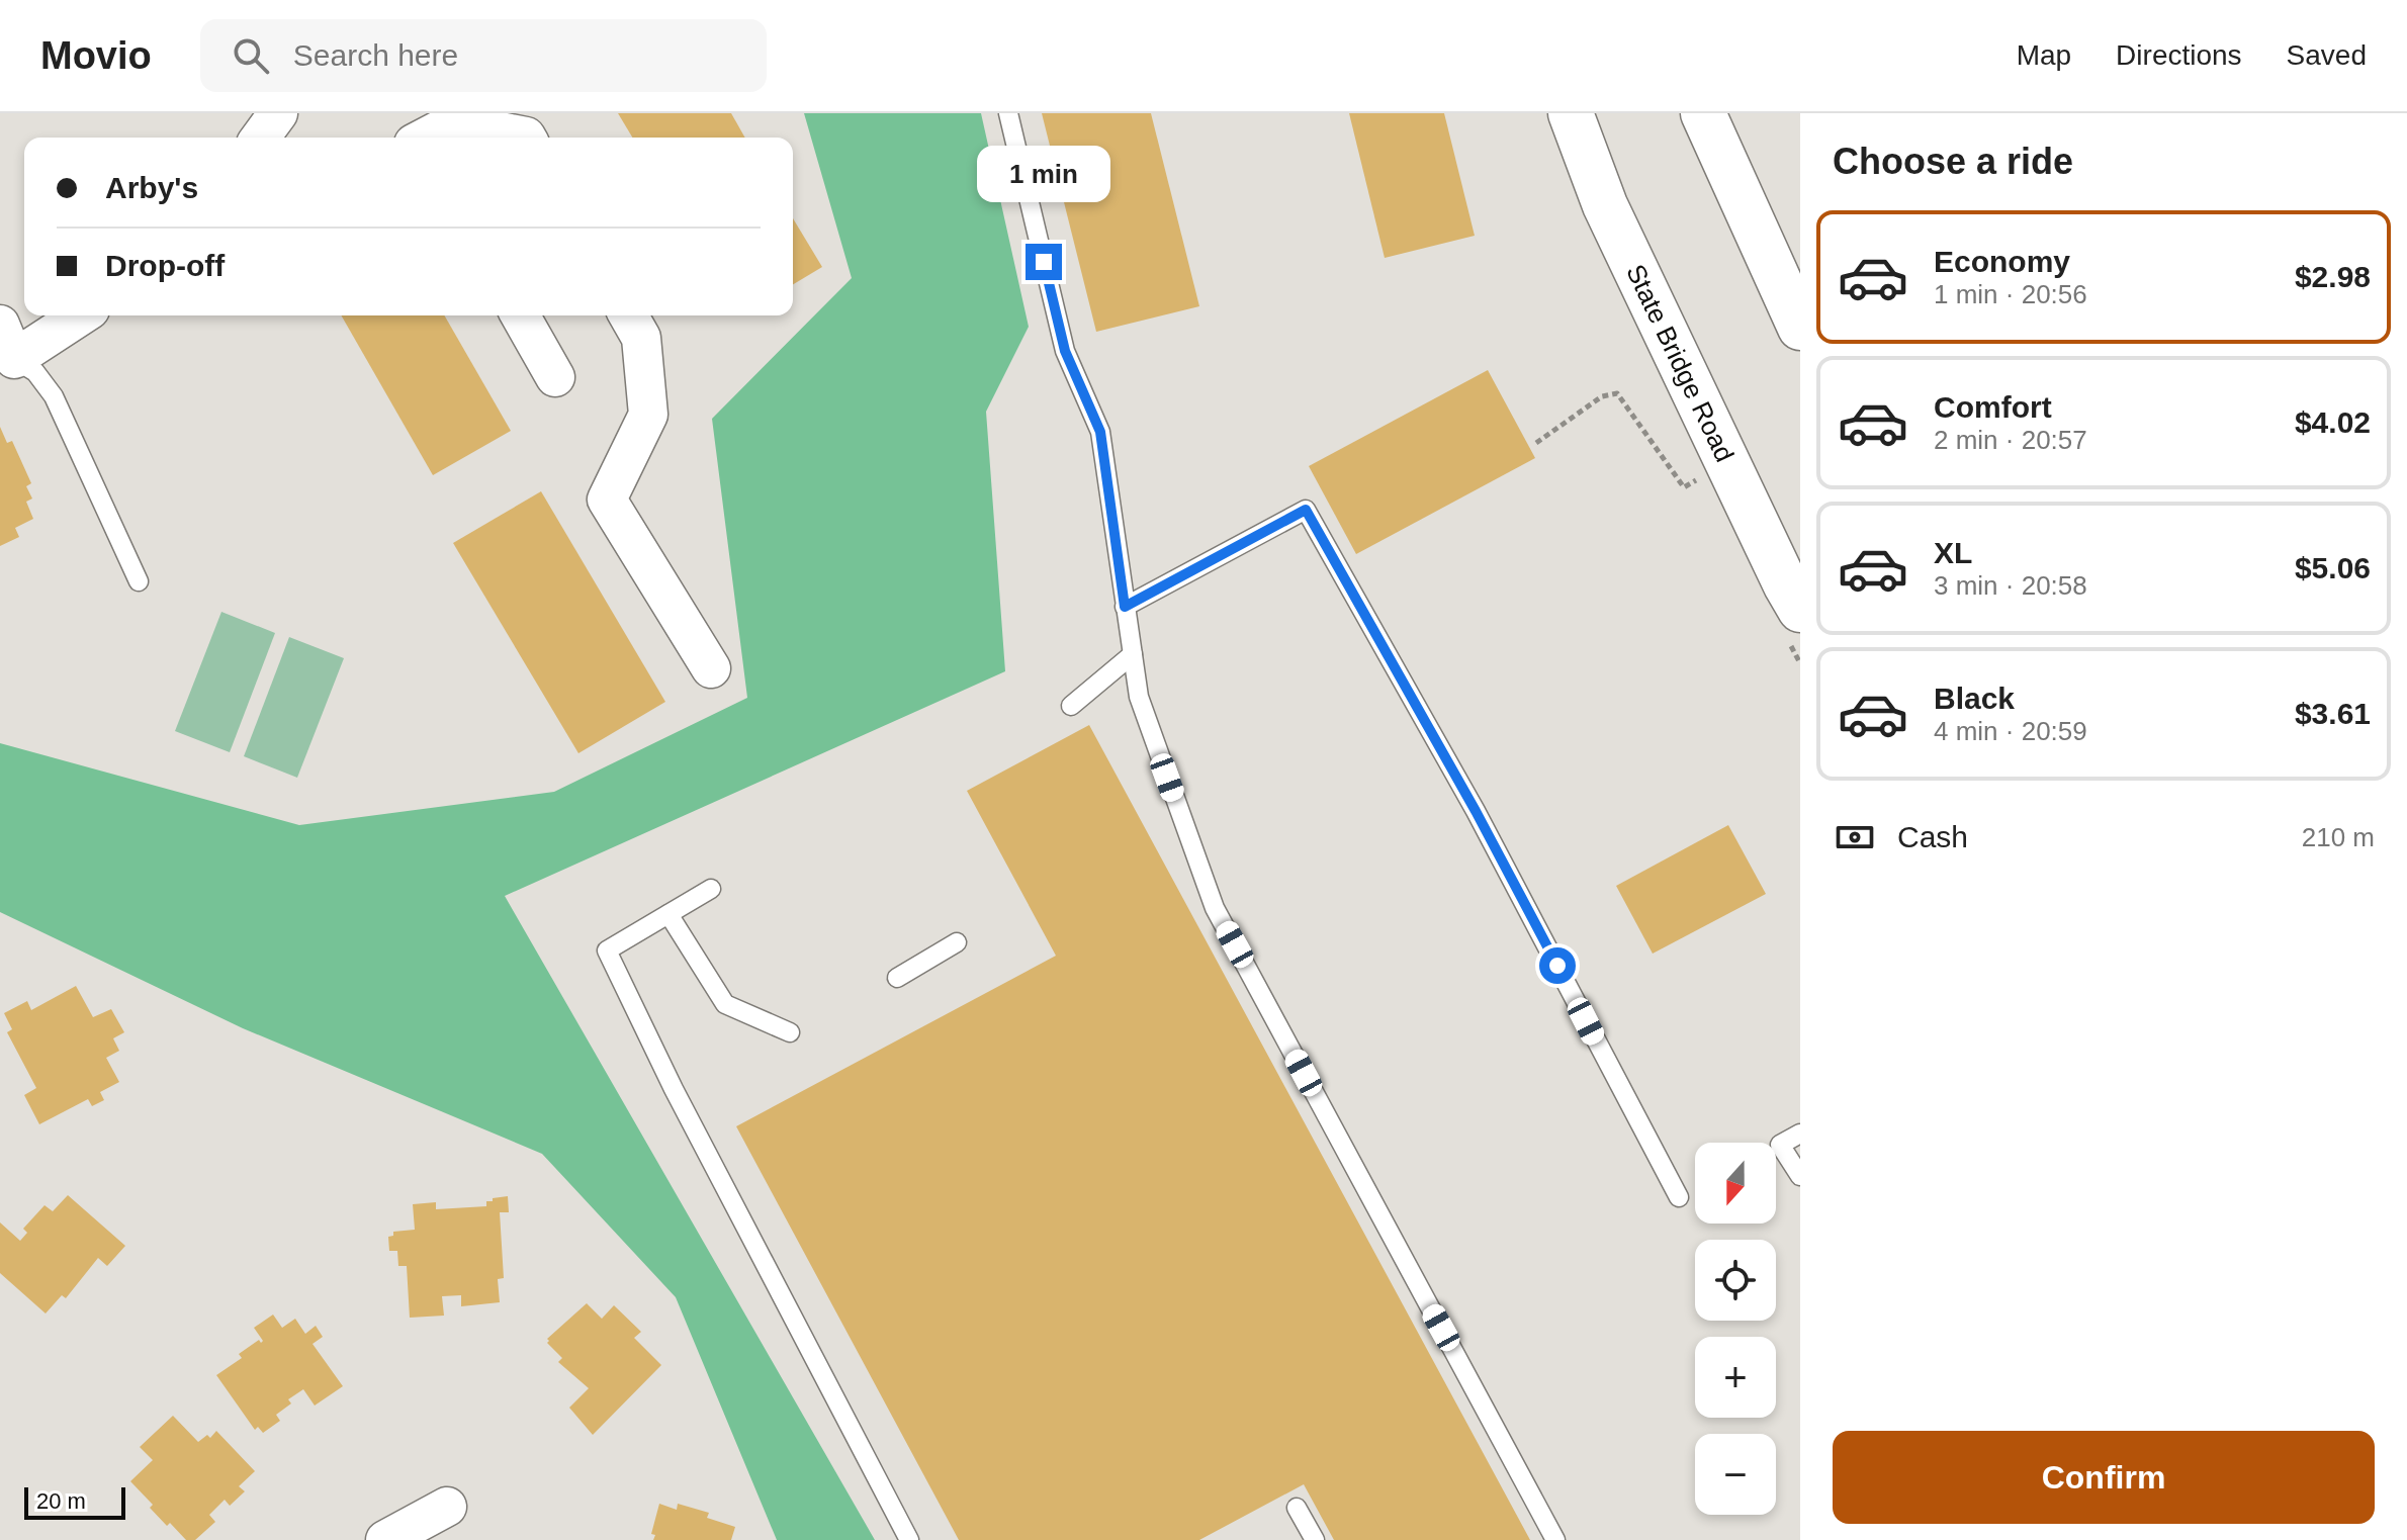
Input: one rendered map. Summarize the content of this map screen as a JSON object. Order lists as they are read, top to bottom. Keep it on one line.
{"streets":{"highway":["State Bridge Road"]},"scale_bar":"20 m","north":"bottom","page":{"header":"Movio","search":"Search here","nav":["Map","Directions","Saved"],"heading":"Choose a ride","banner":["Arby's","Drop-off"],"bubble":"1 min","list":[{"name":"Economy","note":"1 min · 20:56","value":"$2.98"},{"name":"Comfort","note":"2 min · 20:57","value":"$4.02"},{"name":"XL","note":"3 min · 20:58","value":"$5.06"},{"name":"Black","note":"4 min · 20:59","value":"$3.61"}],"pay":["Cash","210 m"],"map_buttons":["+","−"],"buttons":"Confirm","scale":"20 m"}}
